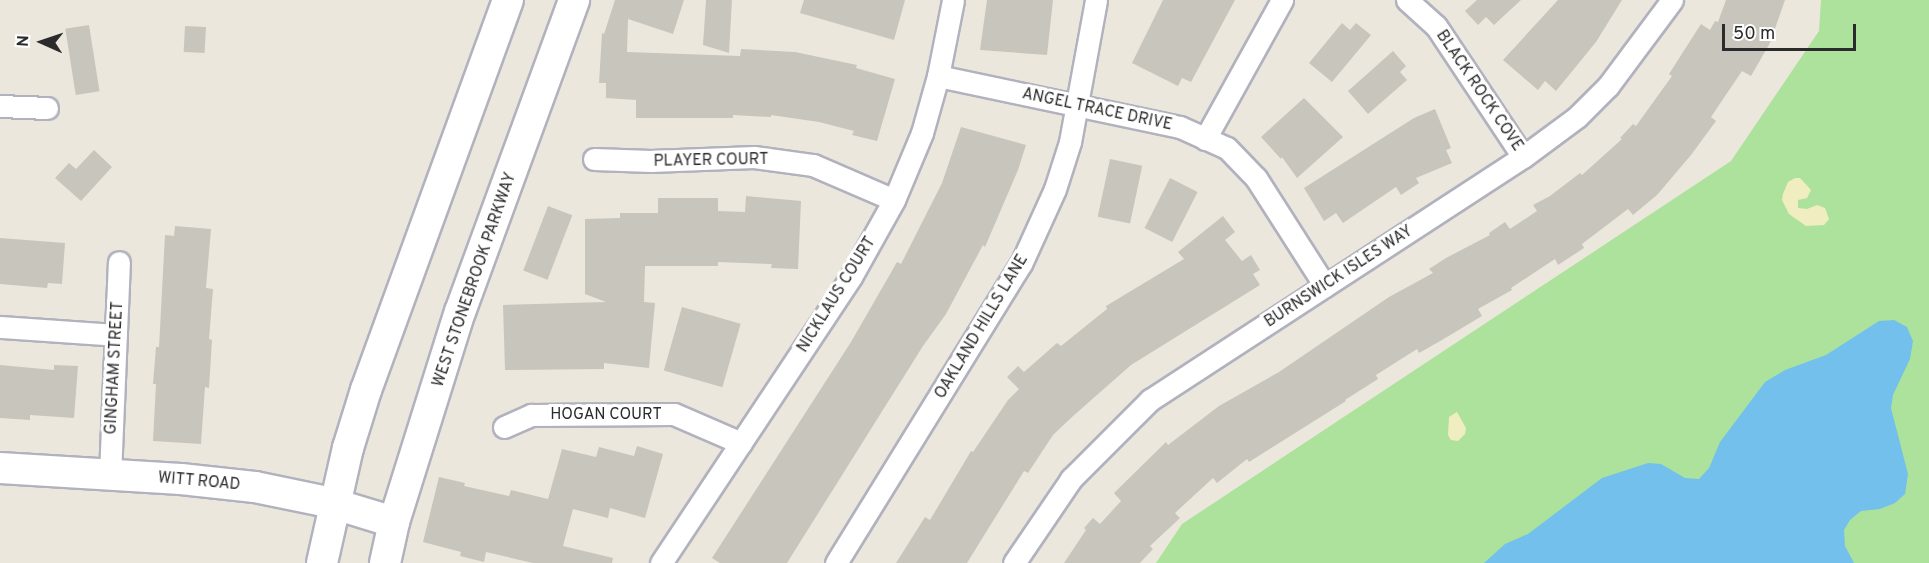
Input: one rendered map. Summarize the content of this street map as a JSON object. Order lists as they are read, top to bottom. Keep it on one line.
{"streets":{"street":["BLACK ROCK COVE","ANGEL TRACE DRIVE","PLAYER COURT","BURNSWICK ISLES WAY","WEST STONEBROOK PARKWAY","NICKLAUS COURT","OAKLAND HILLS LANE","GINGHAM STREET","HOGAN COURT","WITT ROAD"]},"crossings":[["BLACK ROCK COVE","BURNSWICK ISLES WAY"],["ANGEL TRACE DRIVE","BURNSWICK ISLES WAY"],["ANGEL TRACE DRIVE","NICKLAUS COURT"],["ANGEL TRACE DRIVE","OAKLAND HILLS LANE"],["PLAYER COURT","NICKLAUS COURT"],["WEST STONEBROOK PARKWAY","WITT ROAD"],["NICKLAUS COURT","HOGAN COURT"],["GINGHAM STREET","WITT ROAD"]],"scale_bar":"50 m","north":"left"}
